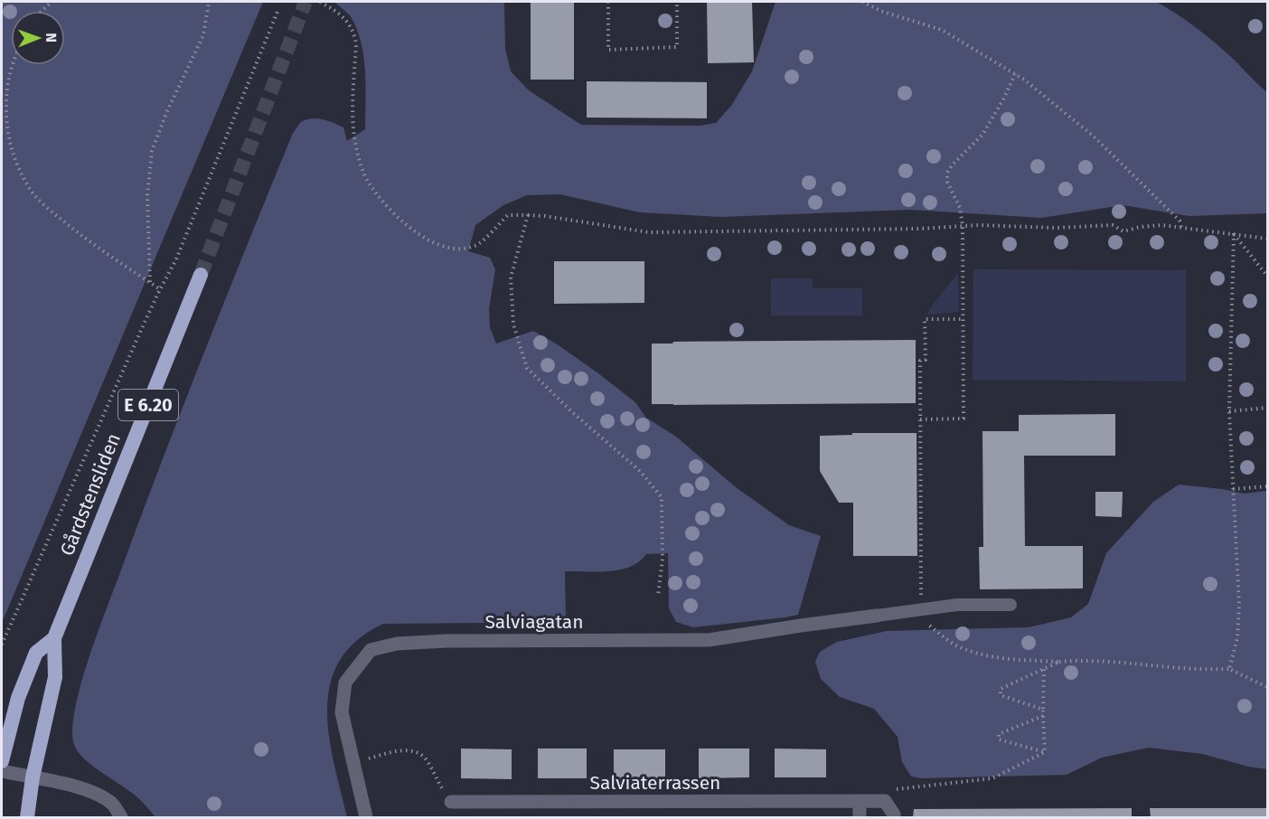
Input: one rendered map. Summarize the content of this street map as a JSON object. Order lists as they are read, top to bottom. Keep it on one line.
{"streets":{"highway":["E 6.20","Gårdstensliden"],"street":["Salviagatan","Salviaterrassen"]},"north":"right"}
